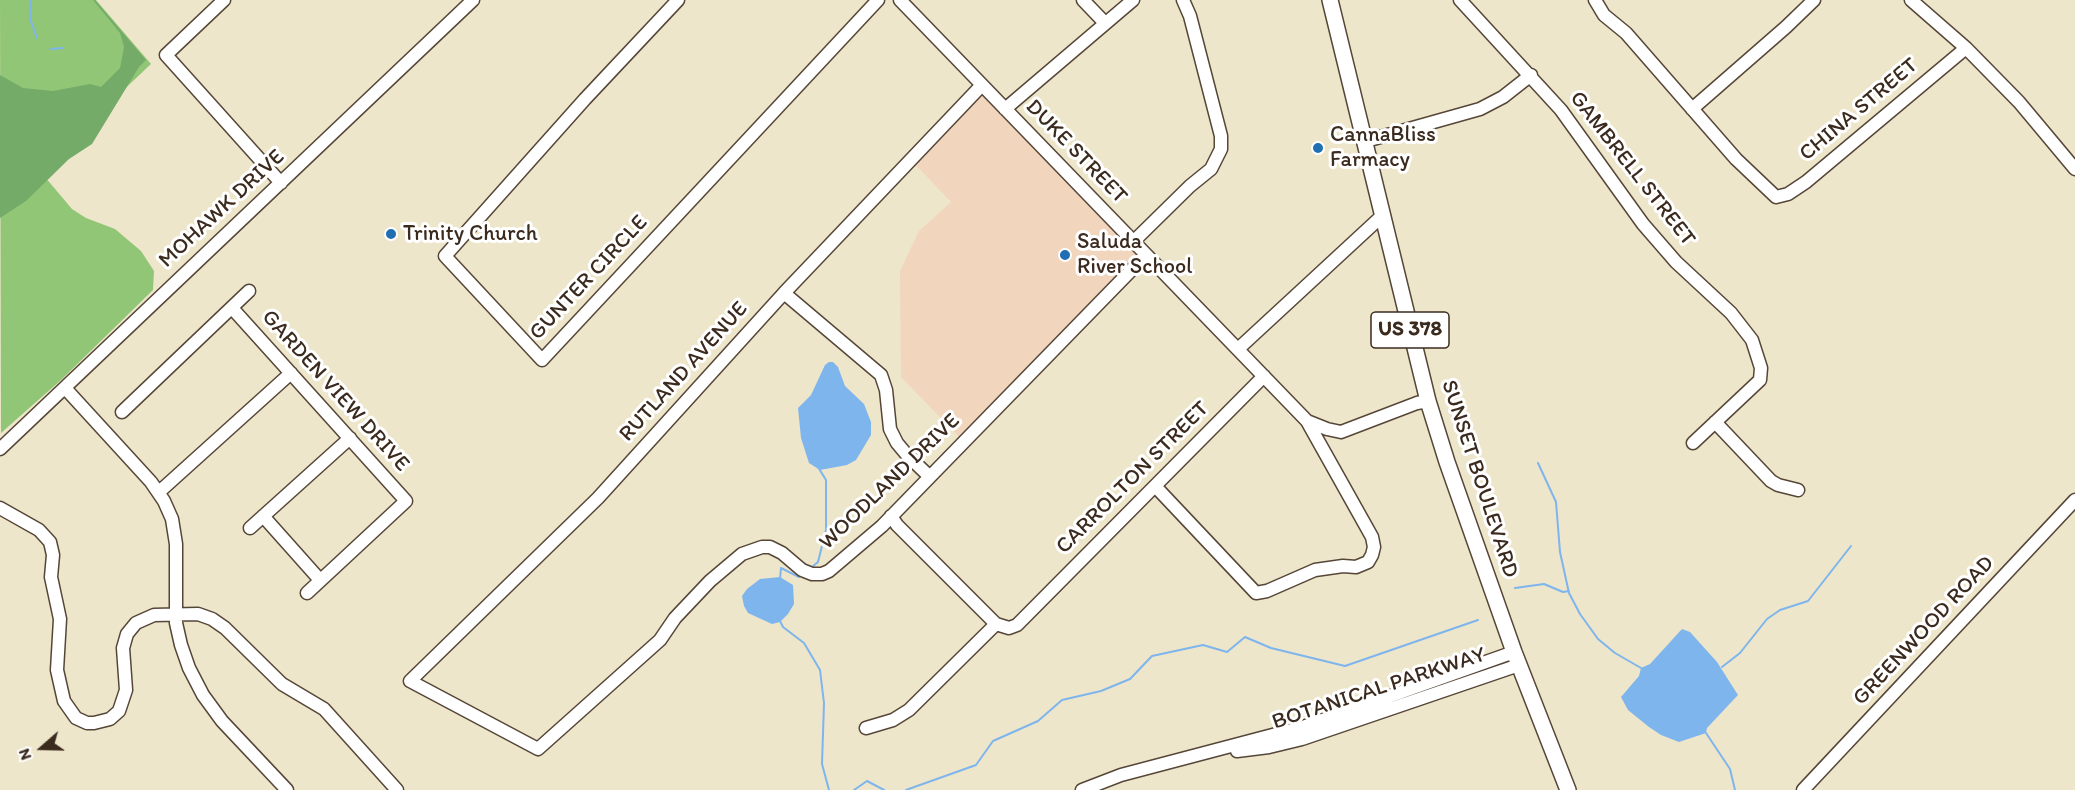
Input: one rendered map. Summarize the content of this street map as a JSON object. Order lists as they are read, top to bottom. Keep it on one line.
{"streets":{"main road":["US 378","SUNSET BOULEVARD"],"street":["CHINA STREET","DUKE STREET","GAMBRELL STREET","MOHAWK DRIVE","GUNTER CIRCLE","RUTLAND AVENUE","GARDEN VIEW DRIVE","CARROLTON STREET","WOODLAND DRIVE","GREENWOOD ROAD","BOTANICAL PARKWAY"]},"crossings":[["DUKE STREET","RUTLAND AVENUE"],["DUKE STREET","CARROLTON STREET"],["DUKE STREET","SUNSET BOULEVARD"],["DUKE STREET","WOODLAND DRIVE"],["RUTLAND AVENUE","WOODLAND DRIVE"],["SUNSET BOULEVARD","BOTANICAL PARKWAY"]],"places":["CannaBliss Farmacy","Trinity Church","Saluda River School"],"north":"left"}
